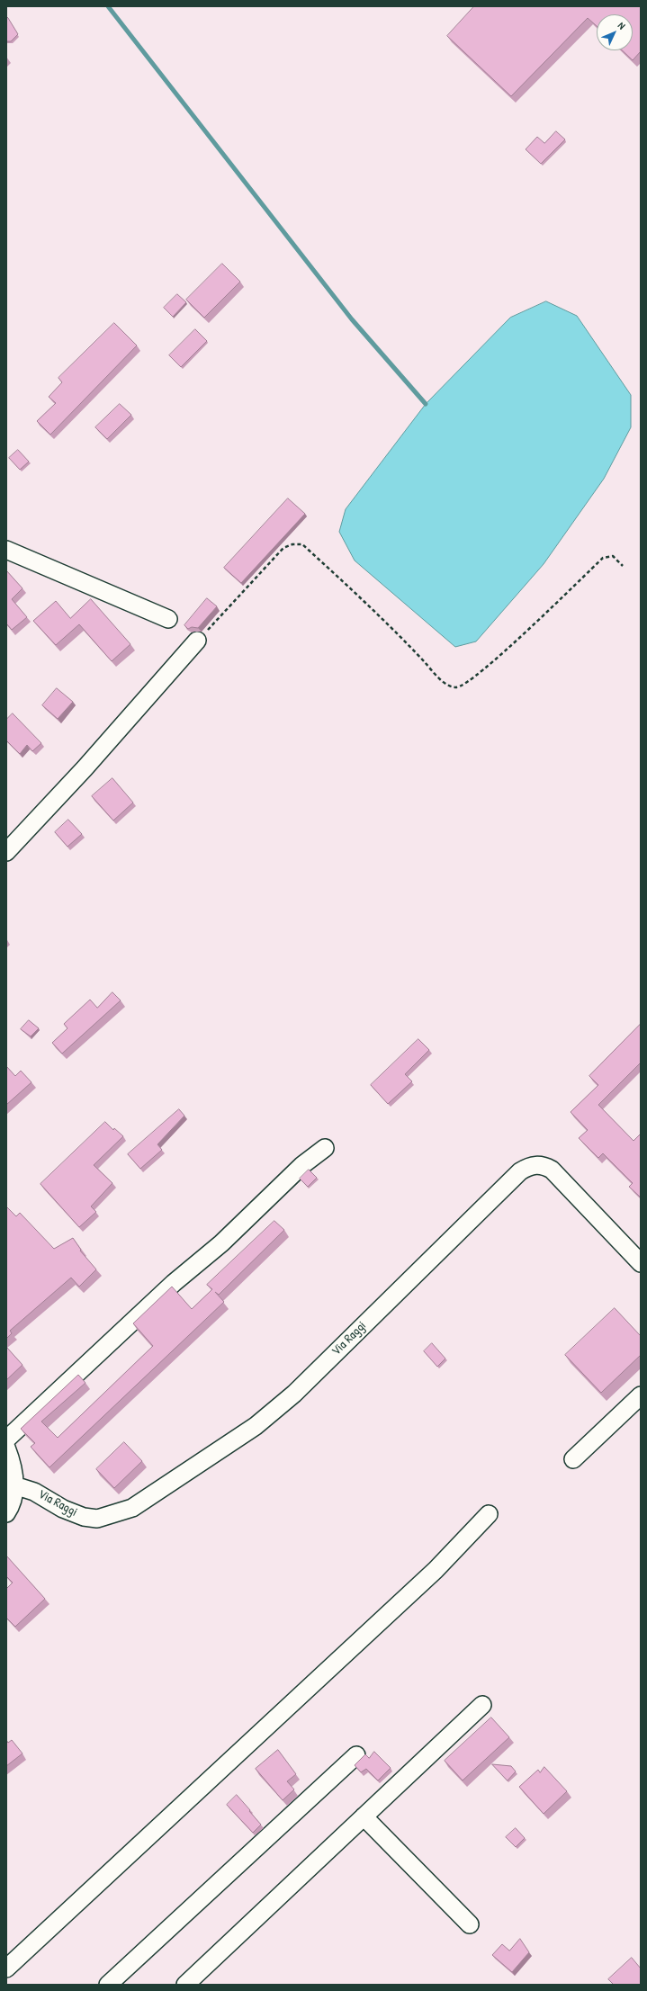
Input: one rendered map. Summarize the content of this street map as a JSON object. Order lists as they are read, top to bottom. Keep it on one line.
{"streets":{"street":["Via Raggi"]},"north":"top right"}
